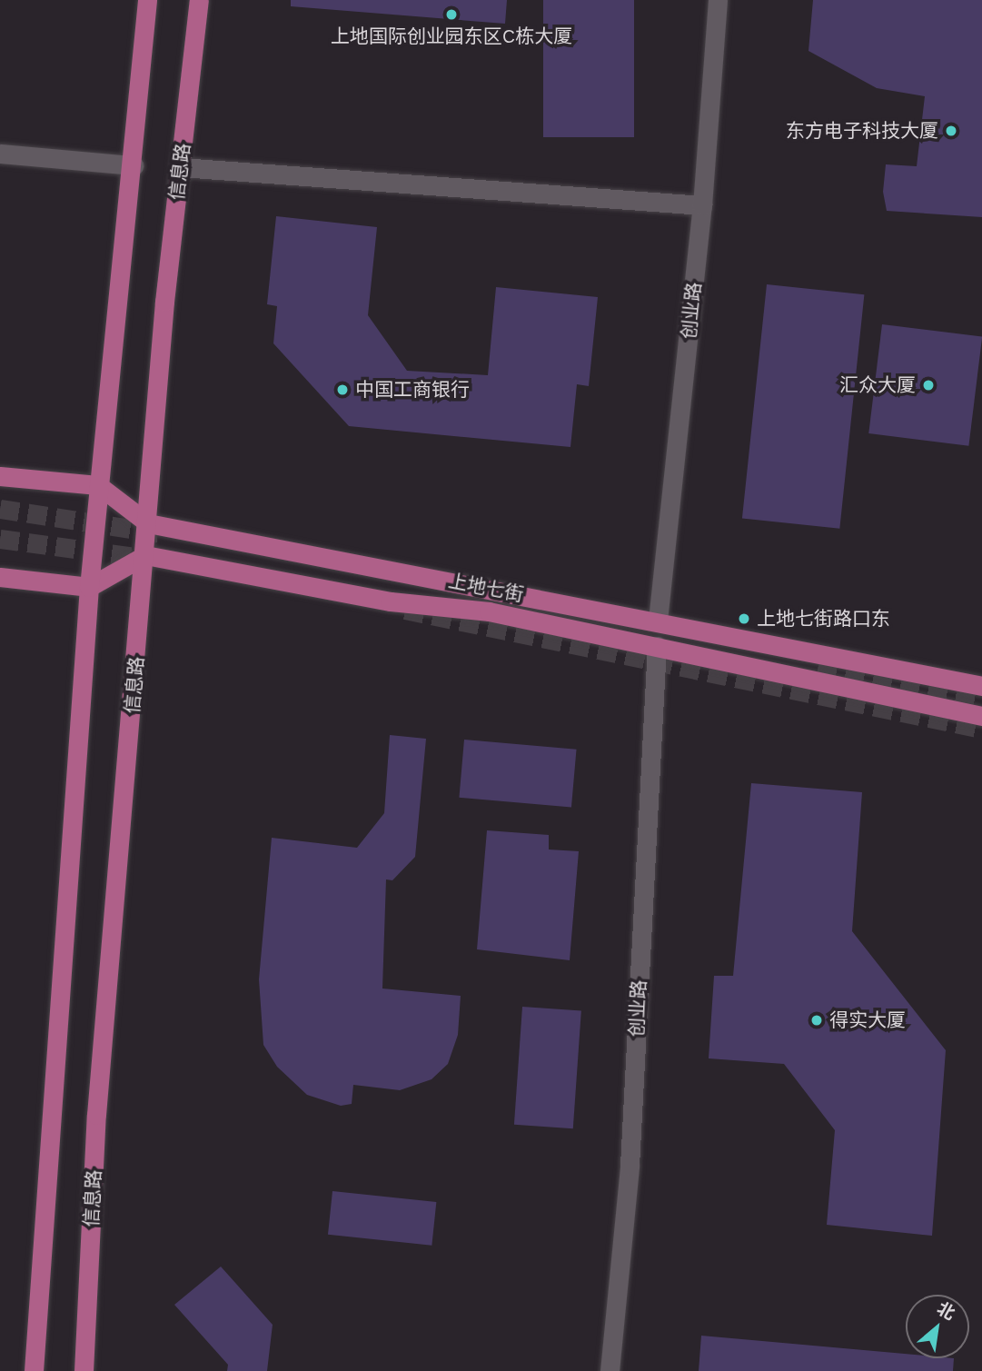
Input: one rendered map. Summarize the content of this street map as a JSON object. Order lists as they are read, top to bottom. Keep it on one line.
{"streets":{"main road":["信息路","上地七街"],"street":["创业路"]},"crossings":[["信息路","上地七街"],["创业路","上地七街"]],"places":["上地国际创业园东区C栋大厦","东方电子科技大厦","汇众大厦","中国工商银行","上地七街路口东","得实大厦"],"north":"top right"}
